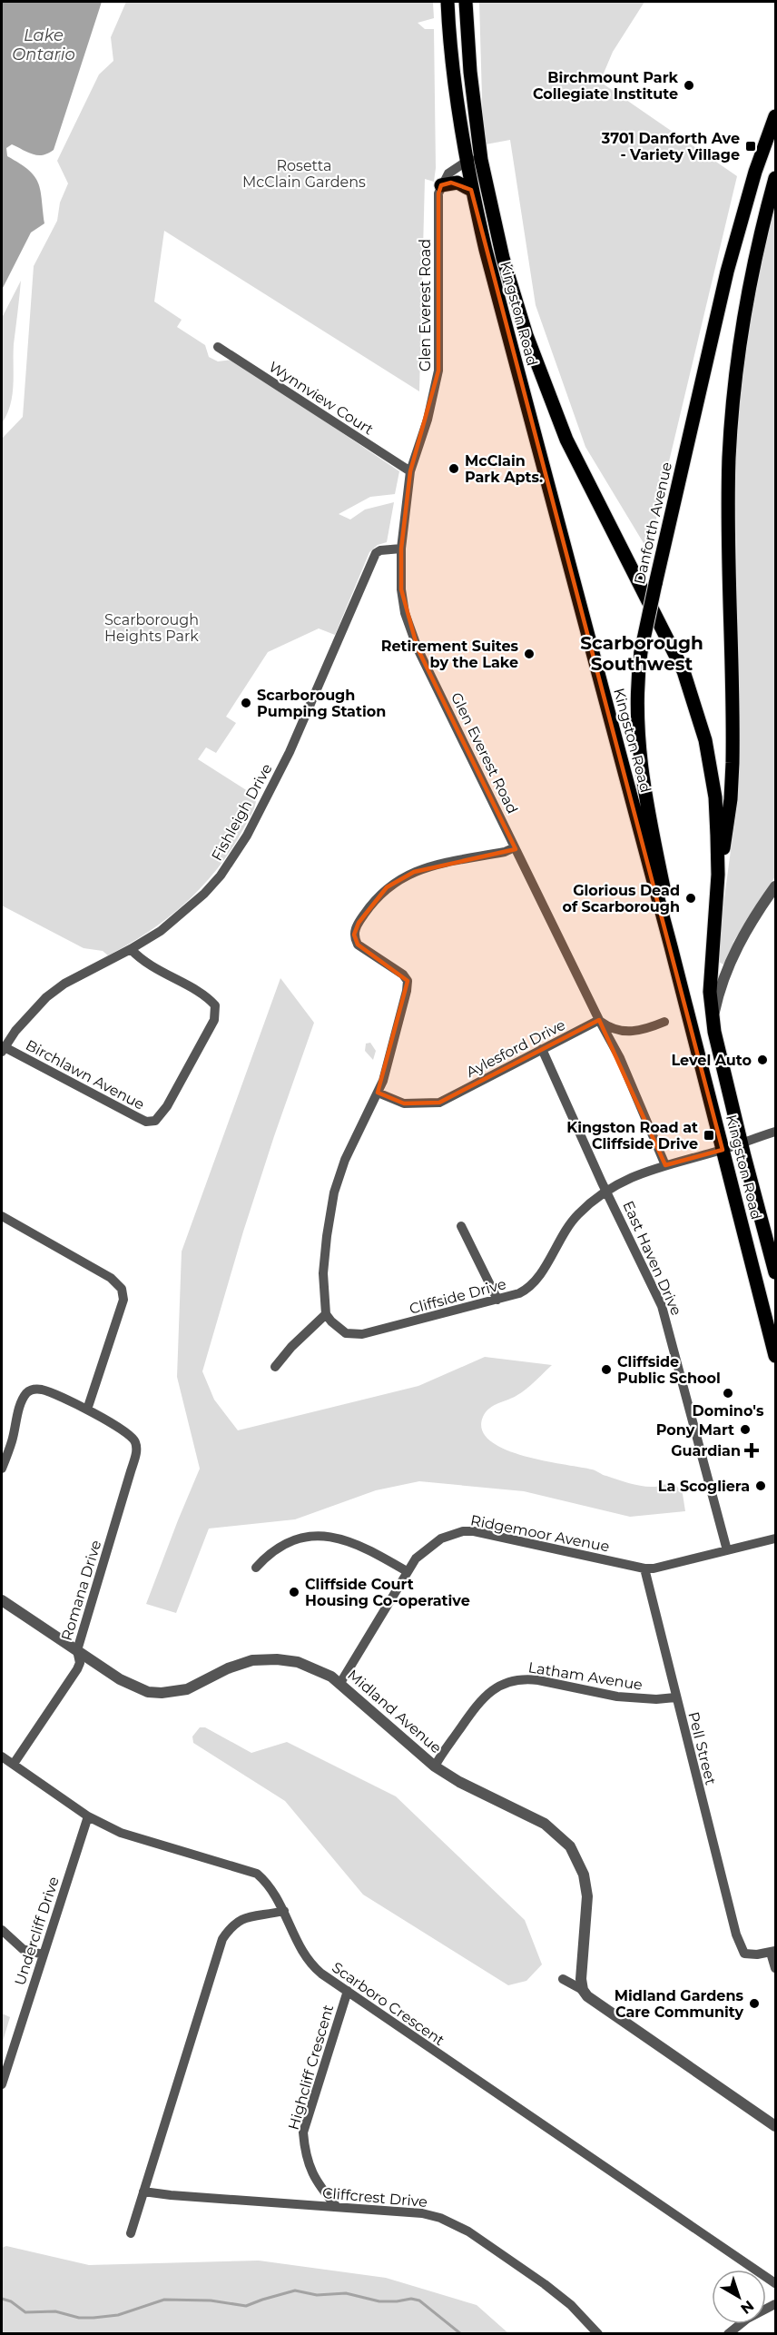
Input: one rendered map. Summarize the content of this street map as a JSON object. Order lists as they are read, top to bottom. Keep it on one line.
{"streets":{"main road":["Kingston Road","Danforth Avenue"],"street":["Glen Everest Road","Wynnview Court","Fishleigh Drive","Aylesford Drive","Birchlawn Avenue","East Haven Drive","Cliffside Drive","Ridgemoor Avenue","Romana Drive","Latham Avenue","Midland Avenue","Pell Street","Undercliff Drive","Scarboro Crescent","Highcliff Crescent","Cliffcrest Drive"]},"crossings":[["Glen Everest Road","Wynnview Court"],["Glen Everest Road","Fishleigh Drive"],["Glen Everest Road","Aylesford Drive"],["Glen Everest Road","Cliffside Drive"],["Kingston Road","Danforth Avenue"],["Kingston Road","Cliffside Drive"],["Fishleigh Drive","Birchlawn Avenue"],["Aylesford Drive","East Haven Drive"],["East Haven Drive","Cliffside Drive"],["East Haven Drive","Ridgemoor Avenue"],["Ridgemoor Avenue","Midland Avenue"],["Ridgemoor Avenue","Pell Street"],["Romana Drive","Midland Avenue"],["Romana Drive","Scarboro Crescent"],["Latham Avenue","Midland Avenue"],["Latham Avenue","Pell Street"],["Undercliff Drive","Scarboro Crescent"],["Scarboro Crescent","Highcliff Crescent"],["Highcliff Crescent","Cliffcrest Drive"]],"districts":["Scarborough Southwest"],"water":["Lake Ontario"],"parks":["Rosetta McClain Gardens","Scarborough Heights Park"],"places":{"other":["Birchmount Park Collegiate Institute","McClain Park Apts.","Retirement Suites by the Lake","Scarborough Pumping Station","Glorious Dead of Scarborough","Level Auto","Cliffside Public School","Domino's","Pony Mart","La Scogliera","Cliffside Court Housing Co-operative","Midland Gardens Care Community"],"transit":["3701 Danforth Ave - Variety Village","Kingston Road at Cliffside Drive"],"health":["Guardian"]},"north":"bottom right"}
